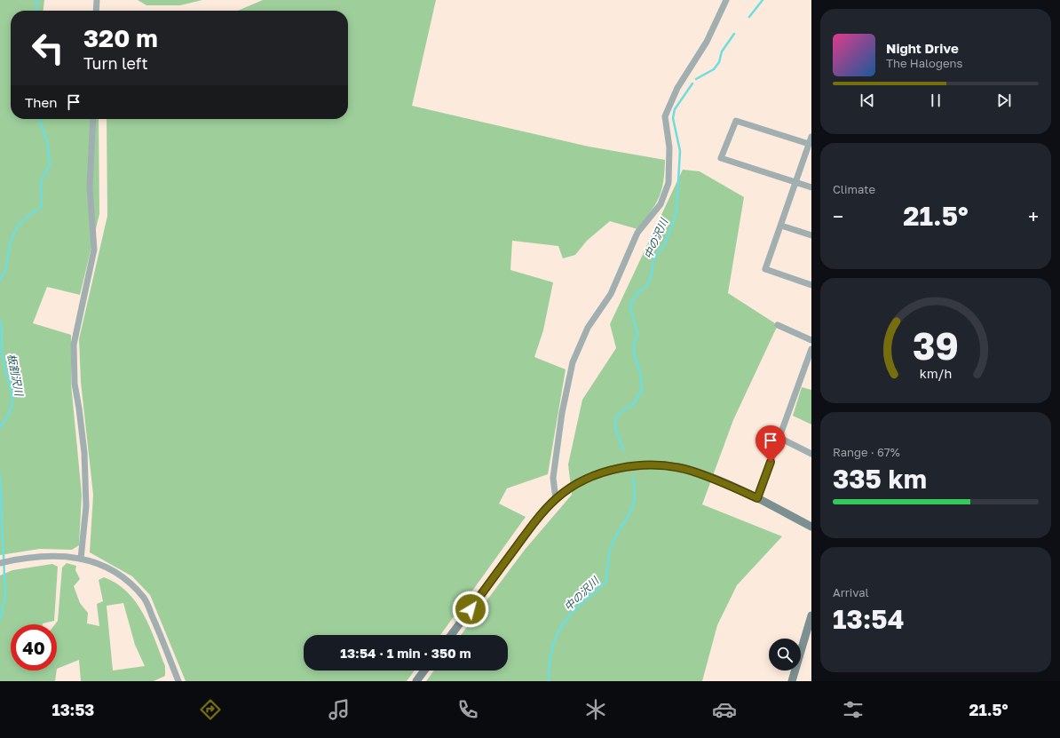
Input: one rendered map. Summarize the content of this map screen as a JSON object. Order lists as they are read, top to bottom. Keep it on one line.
{"water":["中の沢川","板割沢川"],"page":{"turn":["320 m","Turn left"],"song":["Night Drive","The Halogens"],"then":"Then","tile":["Climate",["Range · 67%","335 km"],["Arrival","13:54"]],"heat":["−","21.5°","+"],"limit":"40","trip":"13:54 · 1 min · 350 m","tabs":["13:53","21.5°"],"gauge":["39","km/h"]}}
